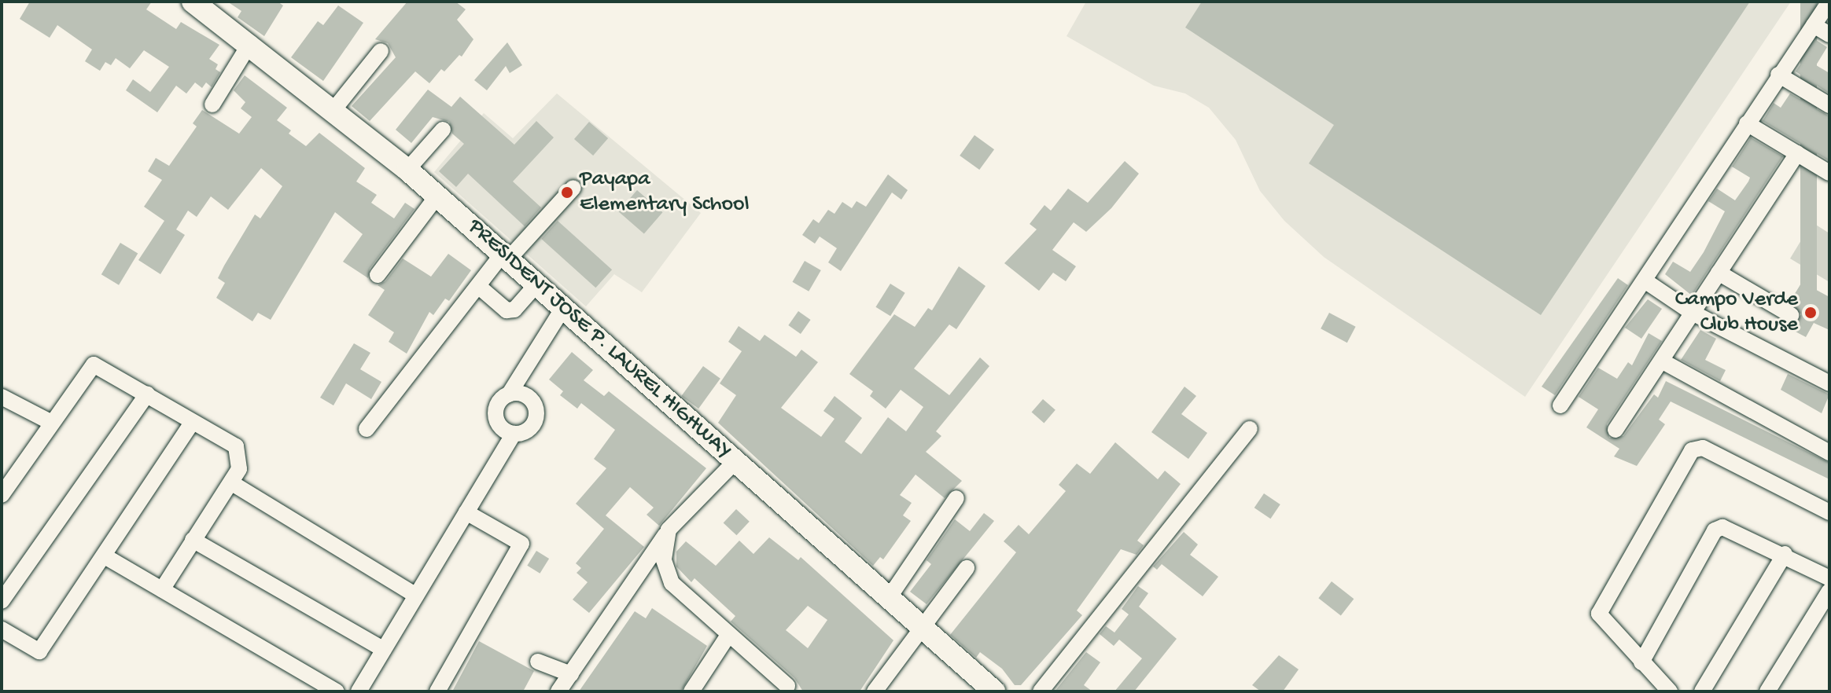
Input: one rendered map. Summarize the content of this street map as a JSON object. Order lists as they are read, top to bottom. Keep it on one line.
{"streets":{"highway":["PRESIDENT JOSE P. LAUREL HIGHWAY"]},"places":["Payapa Elementary School","Campo Verde Club House"]}
